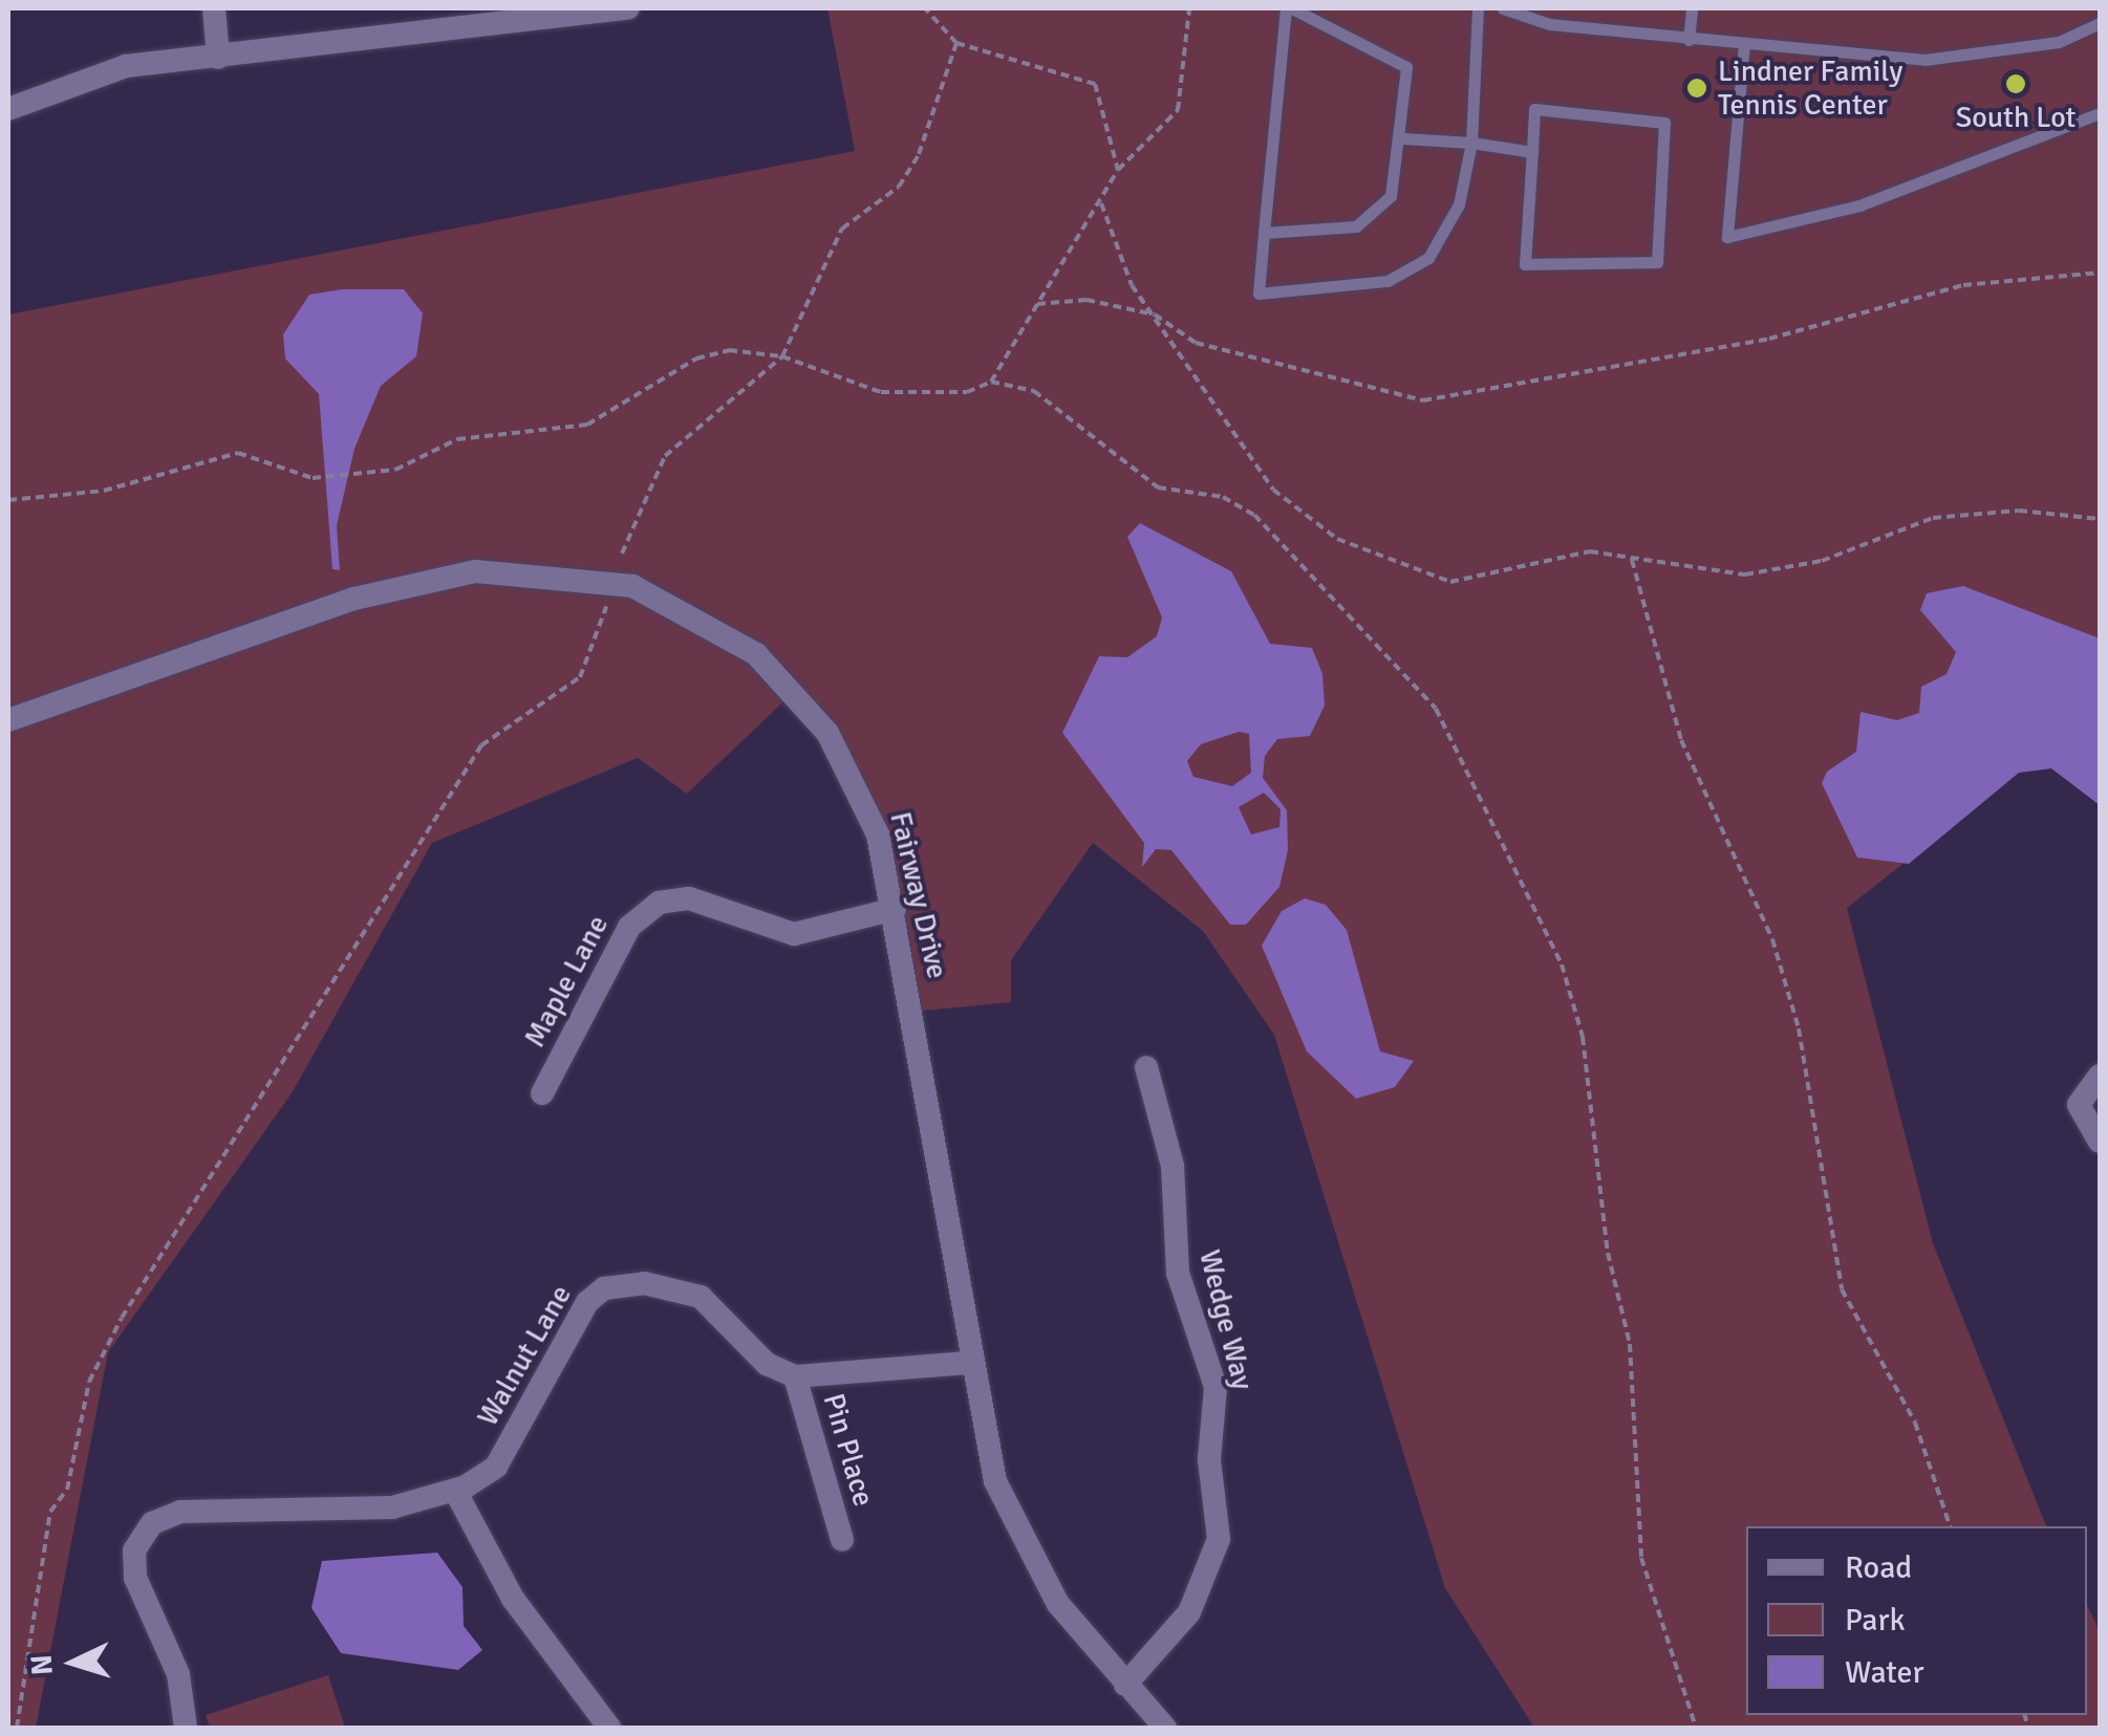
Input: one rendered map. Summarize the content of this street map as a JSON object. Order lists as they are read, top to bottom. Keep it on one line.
{"streets":{"street":["Fairway Drive","Maple Lane","Wedge Way","Walnut Lane","Pin Place"]},"crossings":[["Fairway Drive","Maple Lane"],["Fairway Drive","Wedge Way"],["Walnut Lane","Pin Place"]],"places":["South Lot","Lindner Family Tennis Center"],"legend":["Road","Park","Water"],"north":"left"}
